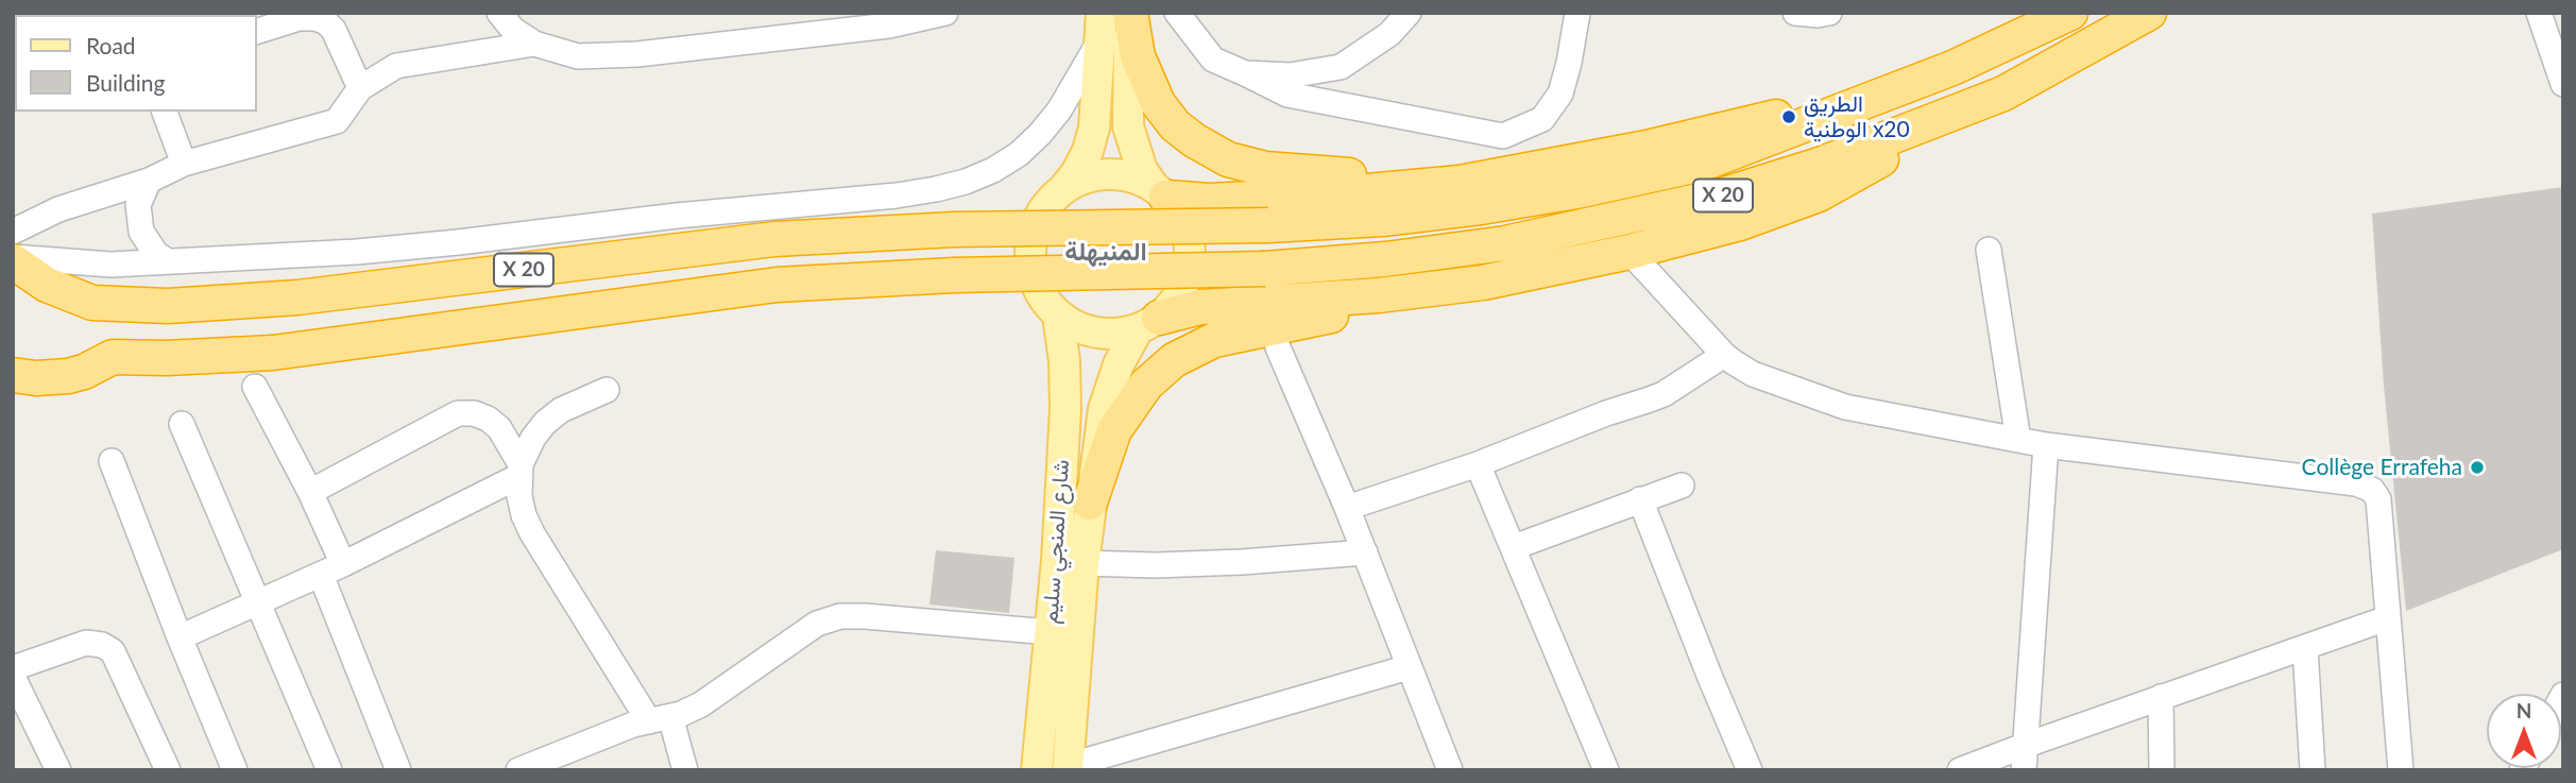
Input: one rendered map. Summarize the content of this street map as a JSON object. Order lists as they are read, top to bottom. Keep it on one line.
{"streets":{"highway":["X 20"],"main road":["شارع المنجي سليم"]},"crossings":[["X 20","شارع المنجي سليم"]],"districts":["المنيهلة"],"places":["الطريق الوطنية x20","Collège Errafeha"],"legend":["Road","Building"],"north":"top"}
